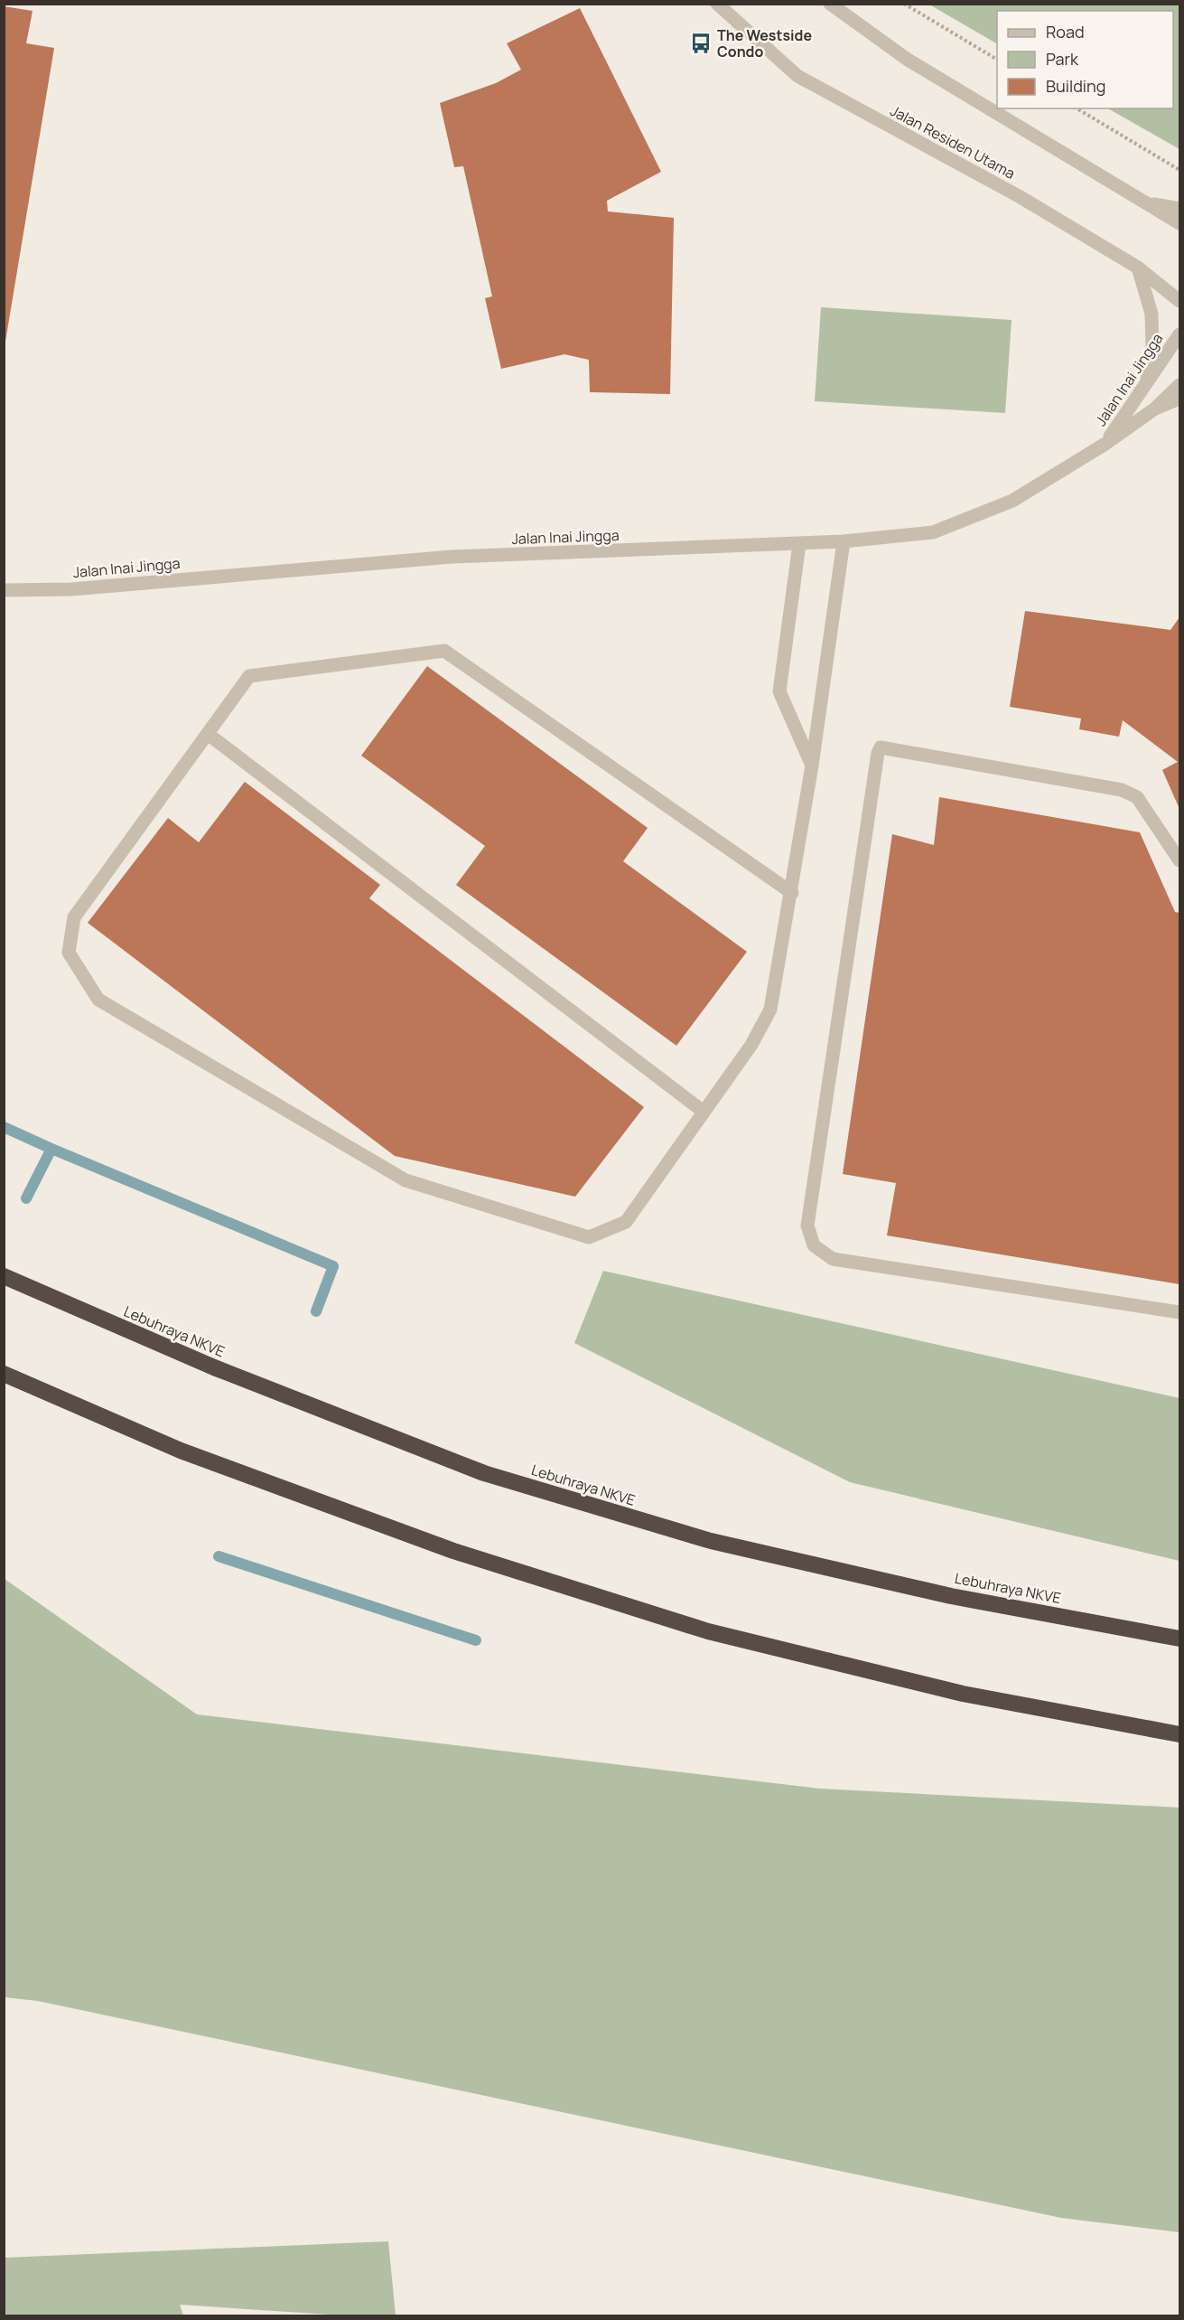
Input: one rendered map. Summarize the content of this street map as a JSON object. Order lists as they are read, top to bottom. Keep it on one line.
{"streets":{"highway":["Lebuhraya NKVE"],"street":["Jalan Residen Utama","Jalan Inai Jingga"]},"places":{"bus stop":["The Westside Condo"]},"legend":["Road","Park","Building"]}
